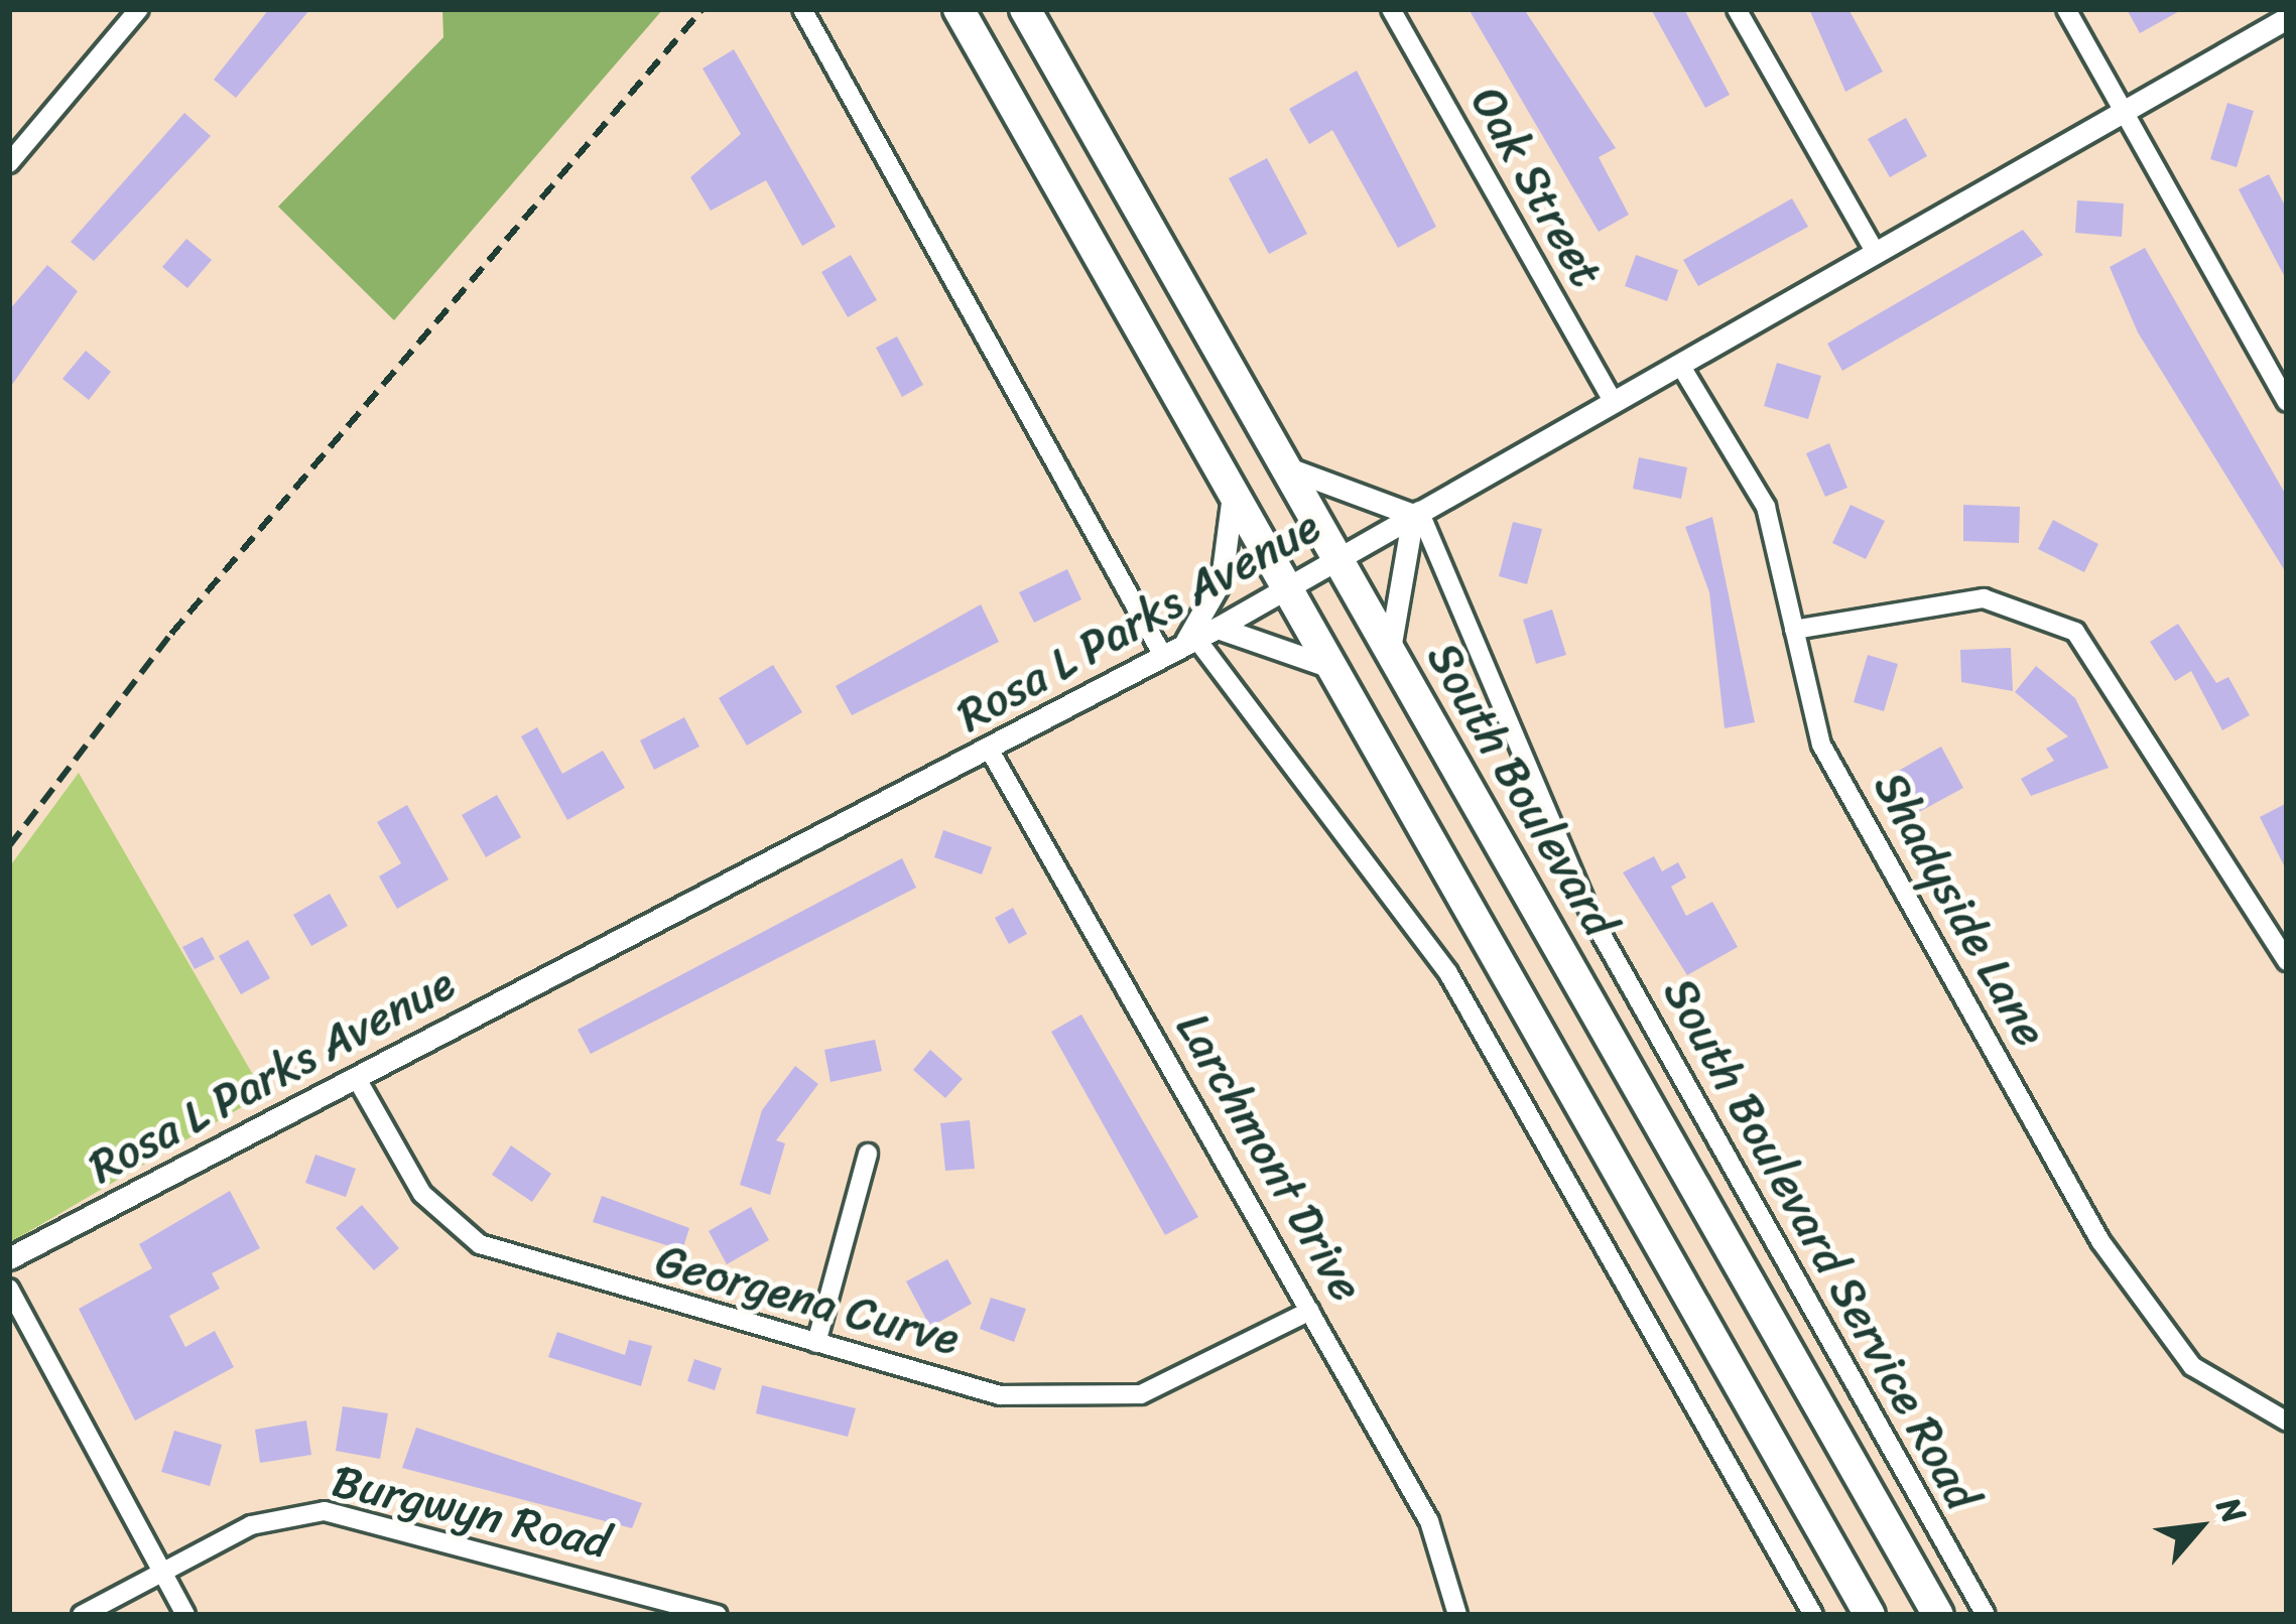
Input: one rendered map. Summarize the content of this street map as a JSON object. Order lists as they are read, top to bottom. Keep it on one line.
{"streets":{"highway":["South Boulevard"],"street":["Oak Street","Rosa L Parks Avenue","Shadyside Lane","Larchmont Drive","South Boulevard Service Road","Georgena Curve","Burgwyn Road"]},"crossings":[["Oak Street","Rosa L Parks Avenue"],["Rosa L Parks Avenue","South Boulevard"],["Rosa L Parks Avenue","Shadyside Lane"],["Rosa L Parks Avenue","Larchmont Drive"],["Rosa L Parks Avenue","South Boulevard Service Road"],["Rosa L Parks Avenue","Georgena Curve"],["Larchmont Drive","Georgena Curve"]],"north":"top right"}
